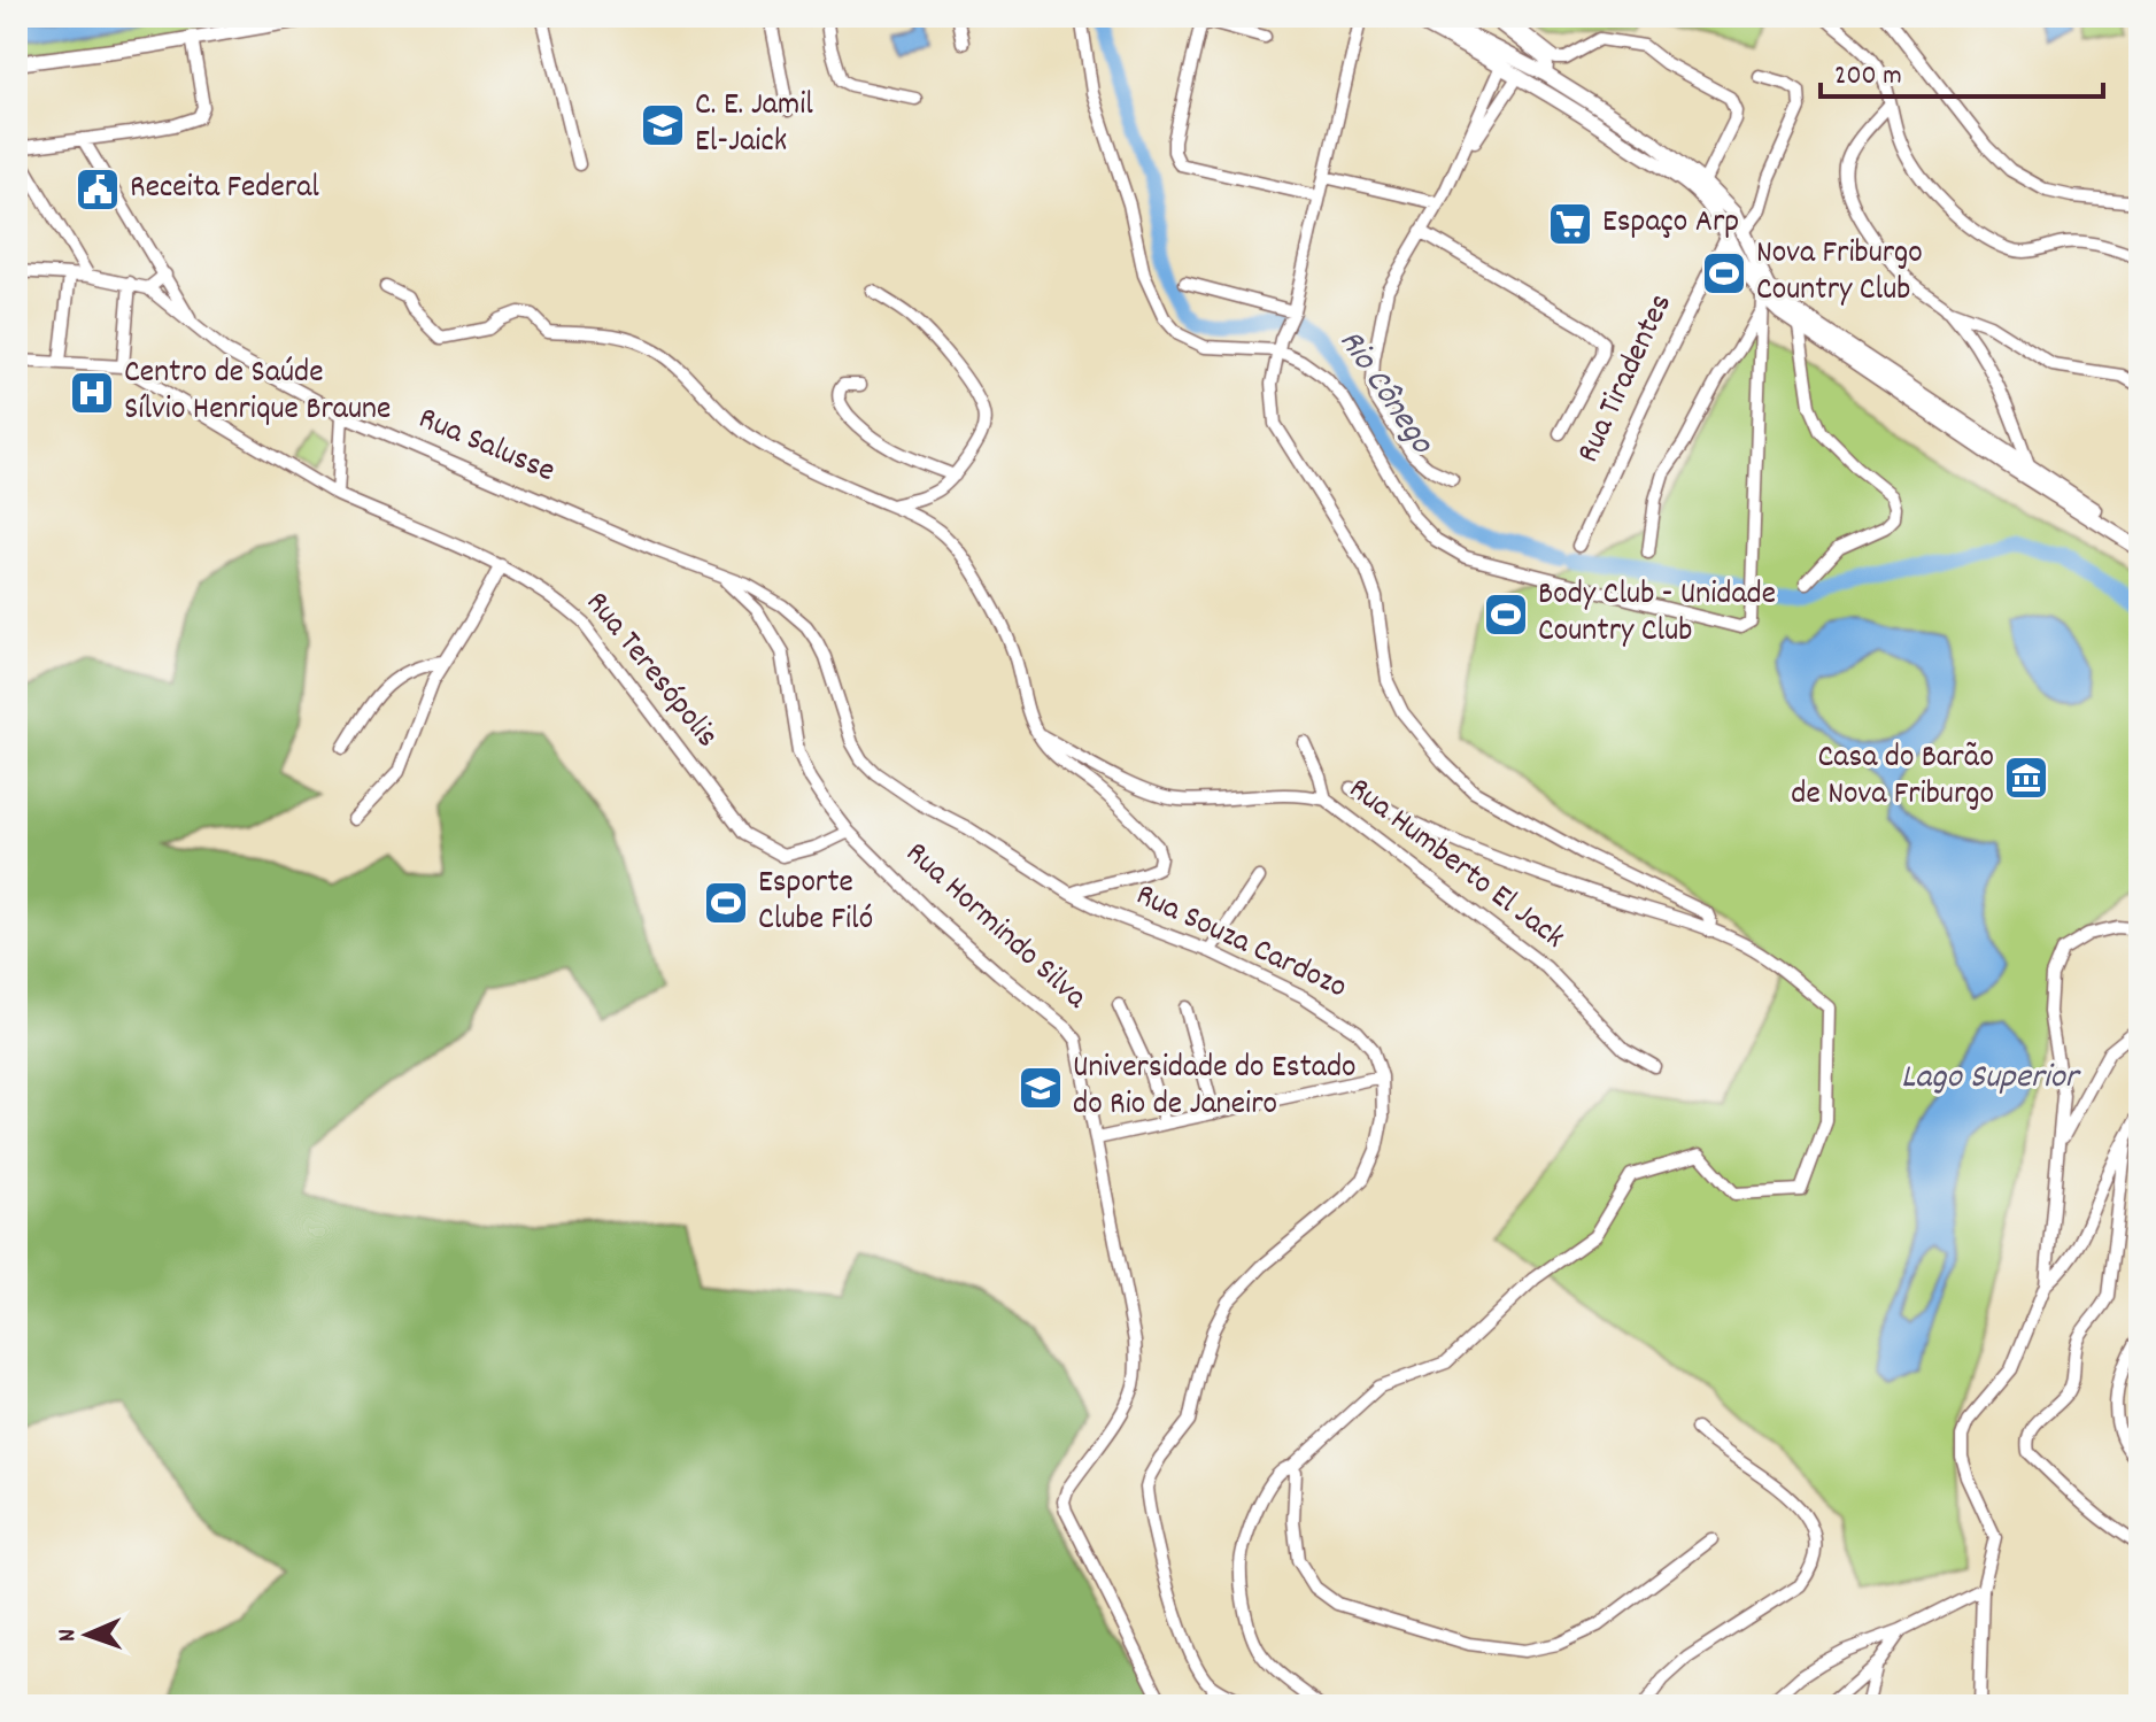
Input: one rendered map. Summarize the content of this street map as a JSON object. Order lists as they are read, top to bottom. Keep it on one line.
{"streets":{"street":["Rua Tiradentes","Rua Salusse","Rua Teresópolis","Rua Humberto El Jack","Rua Hormindo Silva","Rua Souza Cardozo"]},"crossings":[["Rua Salusse","Rua Hormindo Silva"],["Rua Salusse","Rua Souza Cardozo"],["Rua Teresópolis","Rua Hormindo Silva"],["Rua Hormindo Silva","Rua Souza Cardozo"]],"water":["Rio Cônego","Lago Superior"],"places":{"school or university":["C. E. Jamil El-Jaick","Universidade do Estado do Rio de Janeiro"],"public building":["Receita Federal"],"supermarket":["Espaço Arp"],"sports":["Nova Friburgo Country Club","Body Club - Unidade Country Club","Esporte Clube Filó"],"hospital":["Centro de Saúde Sílvio Henrique Braune"],"museum":["Casa do Barão de Nova Friburgo"]},"scale_bar":"200 m","north":"left"}
